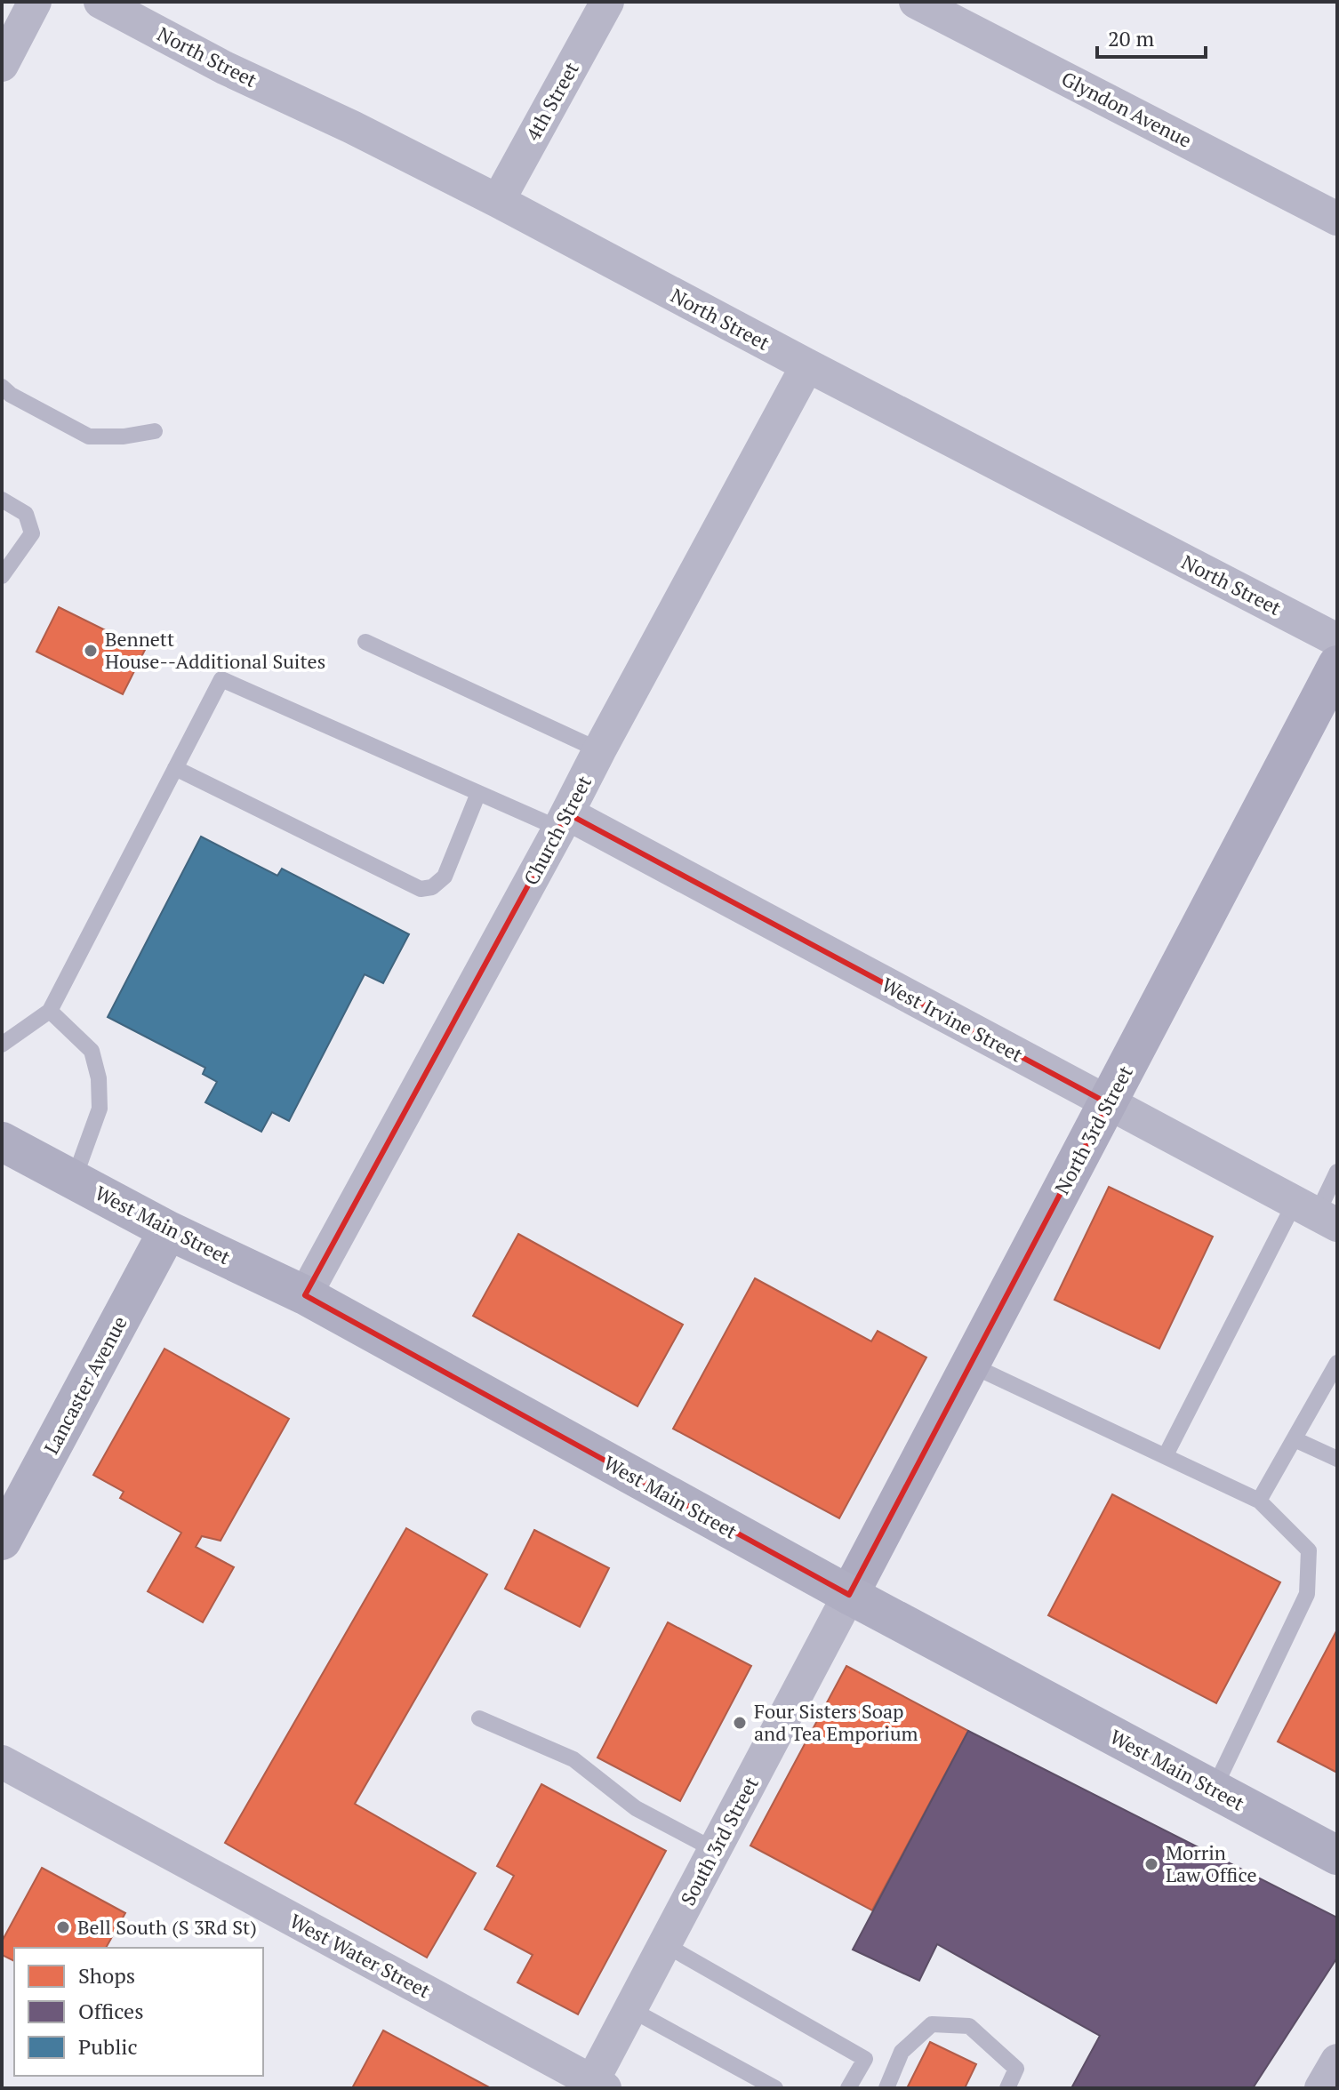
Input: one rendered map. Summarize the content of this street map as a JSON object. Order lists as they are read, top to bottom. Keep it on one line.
{"streets":{"main road":["West Main Street","Lancaster Avenue"],"street":["North Street","4th Street","Glyndon Avenue","Church Street","West Irvine Street","North 3rd Street","South 3rd Street","West Water Street"]},"crossings":[["North Street","4th Street"],["North Street","Church Street"],["Church Street","West Irvine Street"],["Church Street","West Main Street"],["West Irvine Street","North 3rd Street"],["North 3rd Street","West Main Street"],["North 3rd Street","South 3rd Street"],["West Main Street","Lancaster Avenue"],["West Main Street","South 3rd Street"],["South 3rd Street","West Water Street"]],"places":["Bennett House--Additional Suites","Four Sisters Soap and Tea Emporium","Morrin Law Office","Bell South (S 3Rd St)"],"legend":["Shops","Offices","Public"],"scale_bar":"20 m"}
